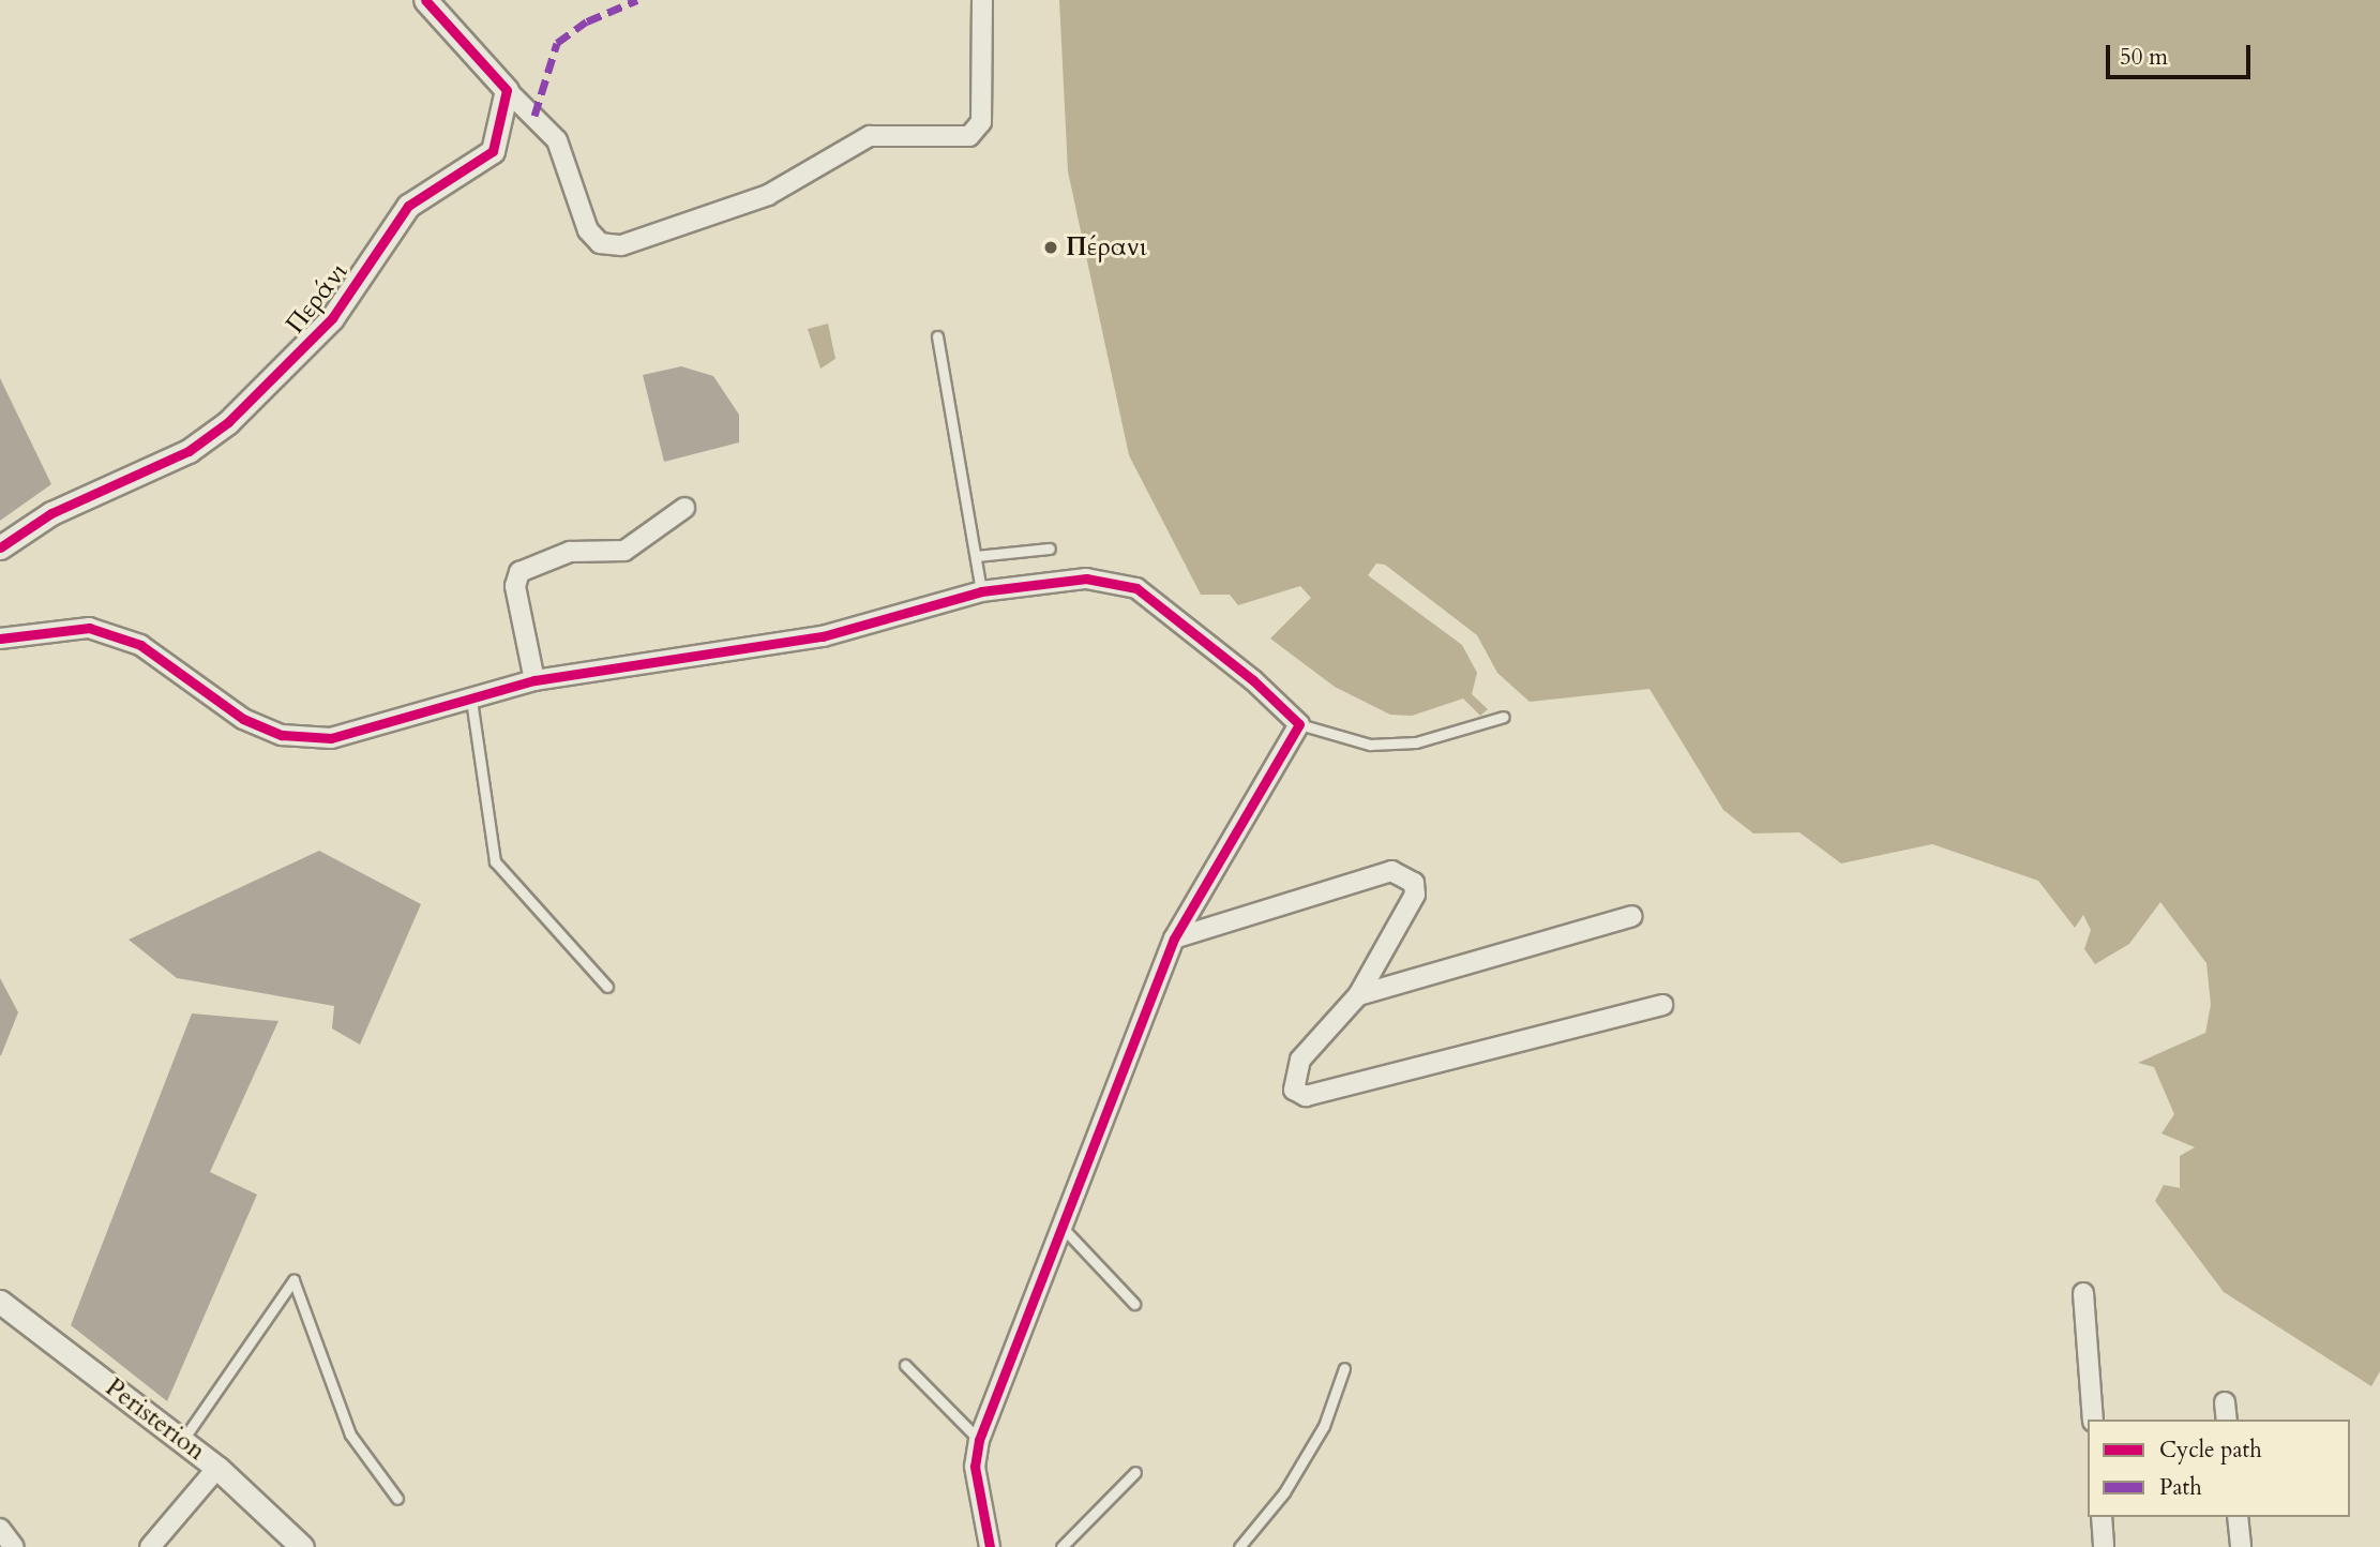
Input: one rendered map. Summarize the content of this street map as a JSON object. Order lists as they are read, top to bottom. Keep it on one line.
{"streets":{"street":["Περάνι","Peristerion"]},"places":["Πέρανι"],"legend":["Cycle path","Path"],"scale_bar":"50 m"}
